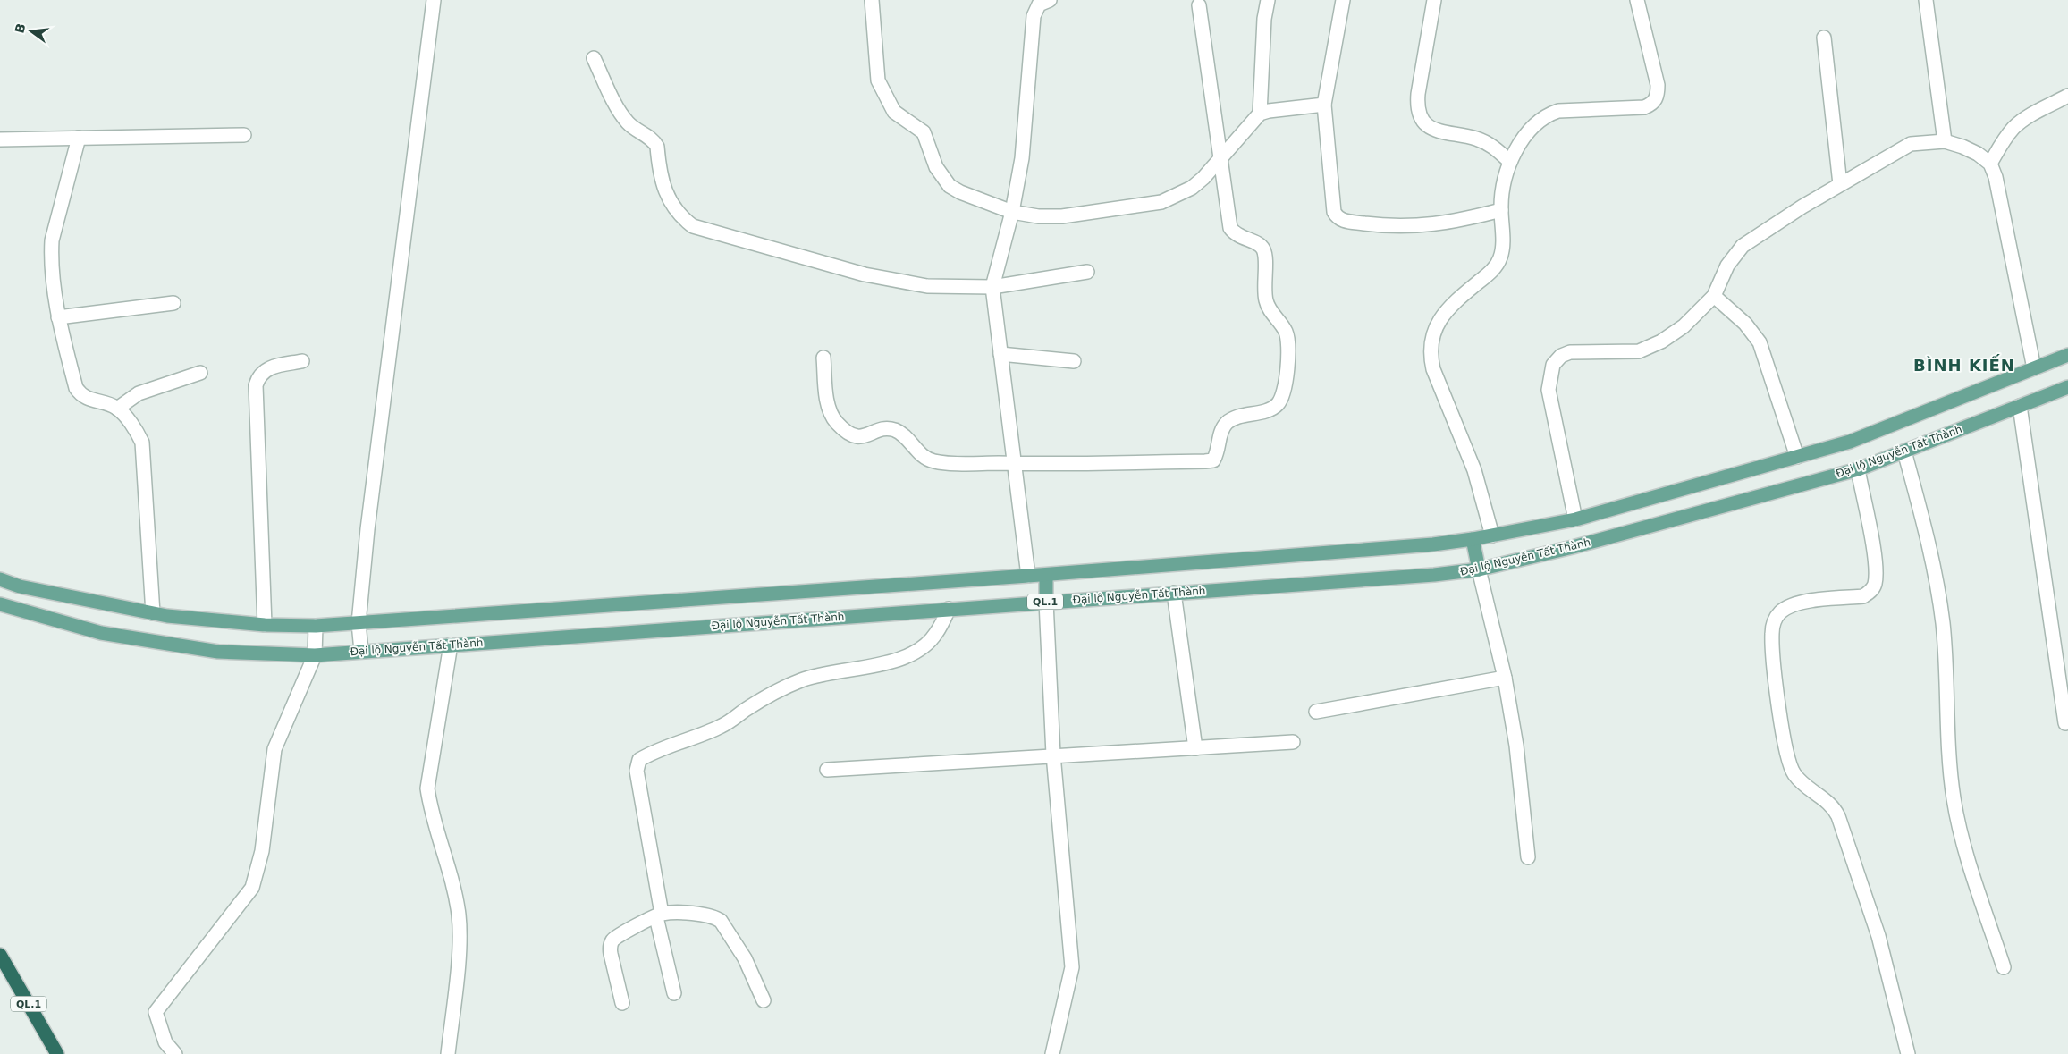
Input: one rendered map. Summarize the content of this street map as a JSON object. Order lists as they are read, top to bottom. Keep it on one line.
{"streets":{"highway":["QL.1"],"main road":["Đại lộ Nguyễn Tất Thành"]},"districts":["BÌNH KIẾN"],"north":"left"}
